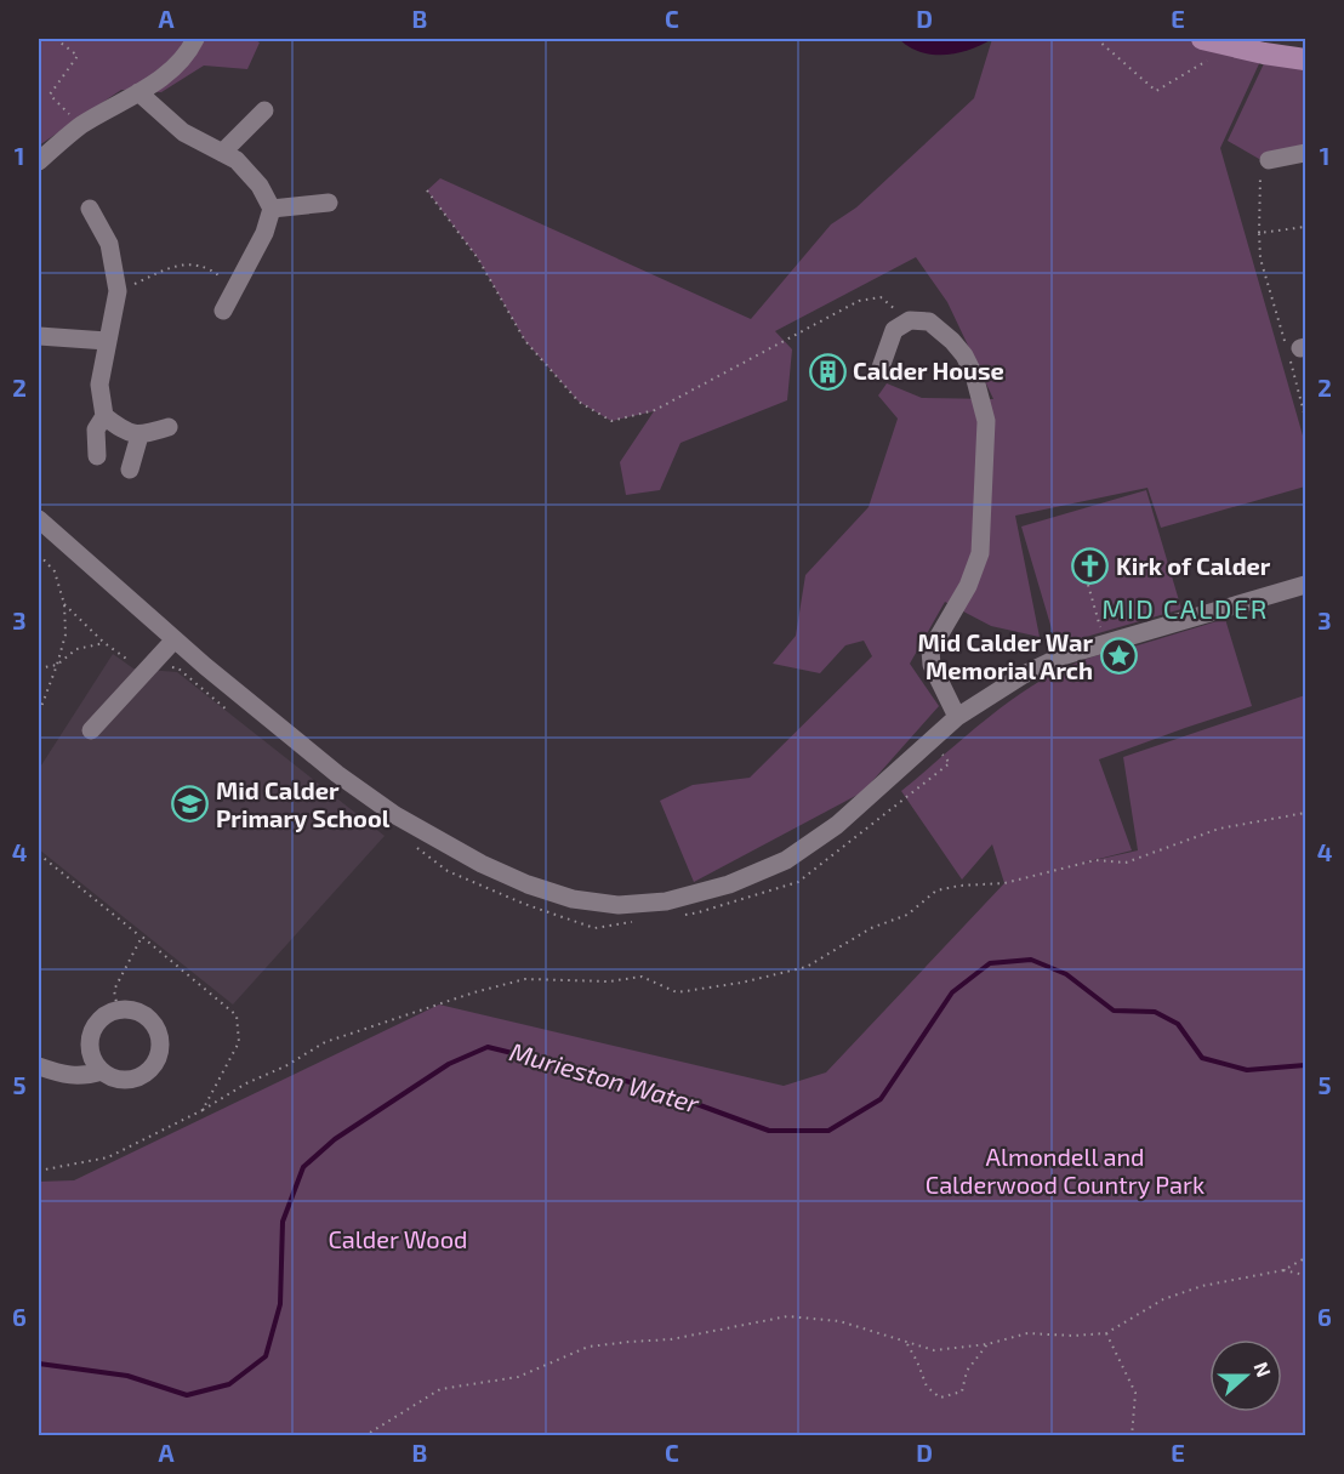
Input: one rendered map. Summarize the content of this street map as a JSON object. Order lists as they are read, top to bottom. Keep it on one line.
{"districts":["MID CALDER"],"water":["Murieston Water"],"parks":["Almondell and Calderwood Country Park","Calder Wood"],"places":{"building":["Calder House"],"church":["Kirk of Calder"],"place":["Mid Calder War Memorial Arch"],"school or university":["Mid Calder Primary School"]},"north":"right","grid":{"columns":["A","B","C","D","E"],"rows":["1","2","3","4","5","6"]}}
